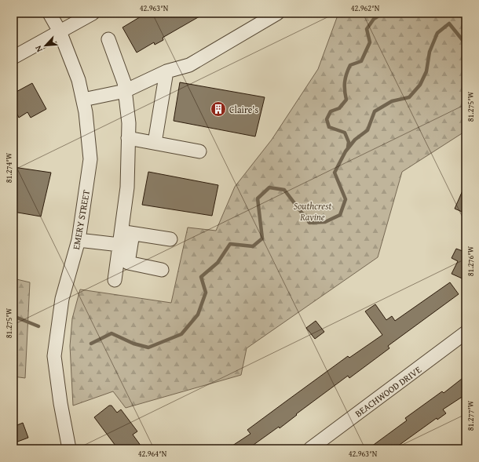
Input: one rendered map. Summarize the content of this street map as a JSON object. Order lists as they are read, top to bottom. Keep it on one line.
{"streets":{"street":["EMERY STREET","BEACHWOOD DRIVE"]},"parks":["Southcrest Ravine"],"places":{"building":["Claire's"]},"north":"bottom left","coordinates":["42.963°N","42.962°N","81.275°W","81.274°W","81.276°W","81.277°W","42.964°N"]}
